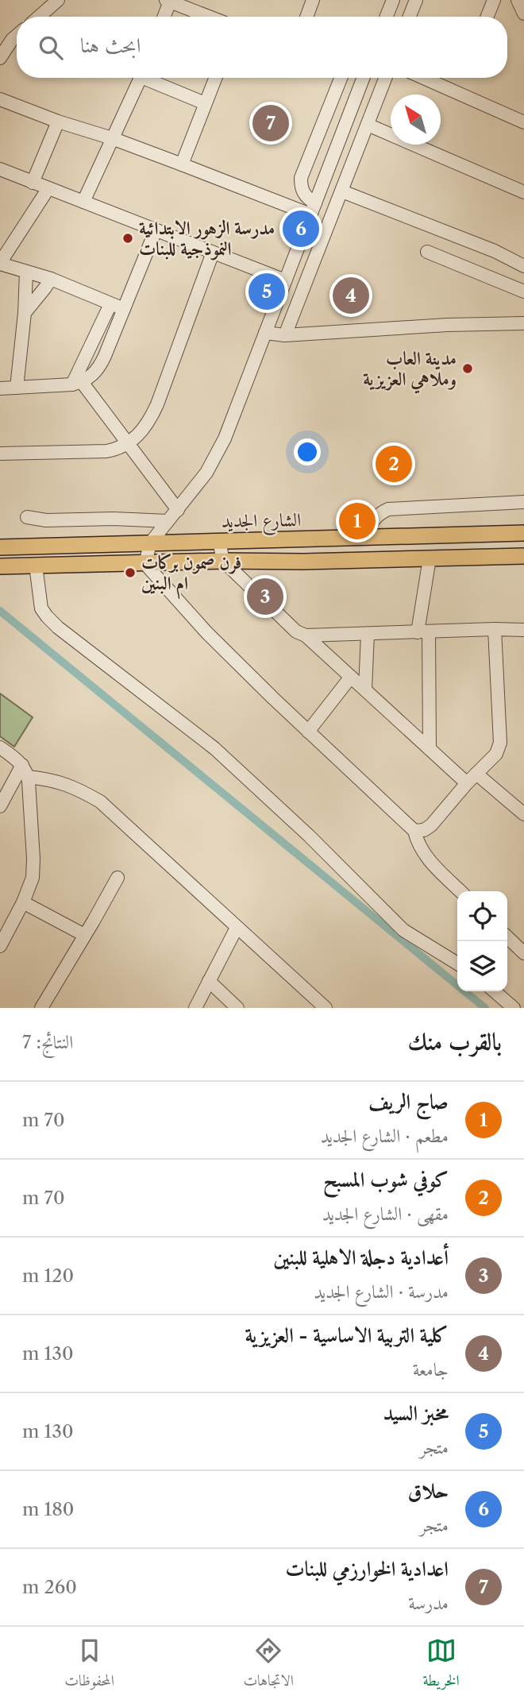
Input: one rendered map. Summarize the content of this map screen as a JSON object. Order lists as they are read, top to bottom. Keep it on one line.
{"streets":{"main road":["الشارع الجديد"]},"places":["مدرسة الزهور الابتدائية النموذجية للبنات","مدينة العاب وملاهي العزيزية","فرن صمون بركات ام البنين"],"north":"top left","page":{"search":"ابحث هنا","pins":["7","6","5","4","2","1","3"],"heading":["بالقرب منك","النتائج: 7"],"list":[{"mark":"1","name":"صاج الريف","note":"مطعم · الشارع الجديد","value":"70 m"},{"mark":"2","name":"كوفي شوب المسبح","note":"مقهى · الشارع الجديد","value":"70 m"},{"mark":"3","name":"أعدادية دجلة الاهلية للبنين","note":"مدرسة · الشارع الجديد","value":"120 m"},{"mark":"4","name":"كلية التربية الاساسية - العزيزية","note":"جامعة","value":"130 m"},{"mark":"5","name":"مخبز السيد","note":"متجر","value":"130 m"},{"mark":"6","name":"حلاق","note":"متجر","value":"180 m"},{"mark":"7","name":"اعدادية الخوارزمي للبنات","note":"مدرسة","value":"260 m"}],"nav":["الخريطة","الاتجاهات","المحفوظات"]}}
